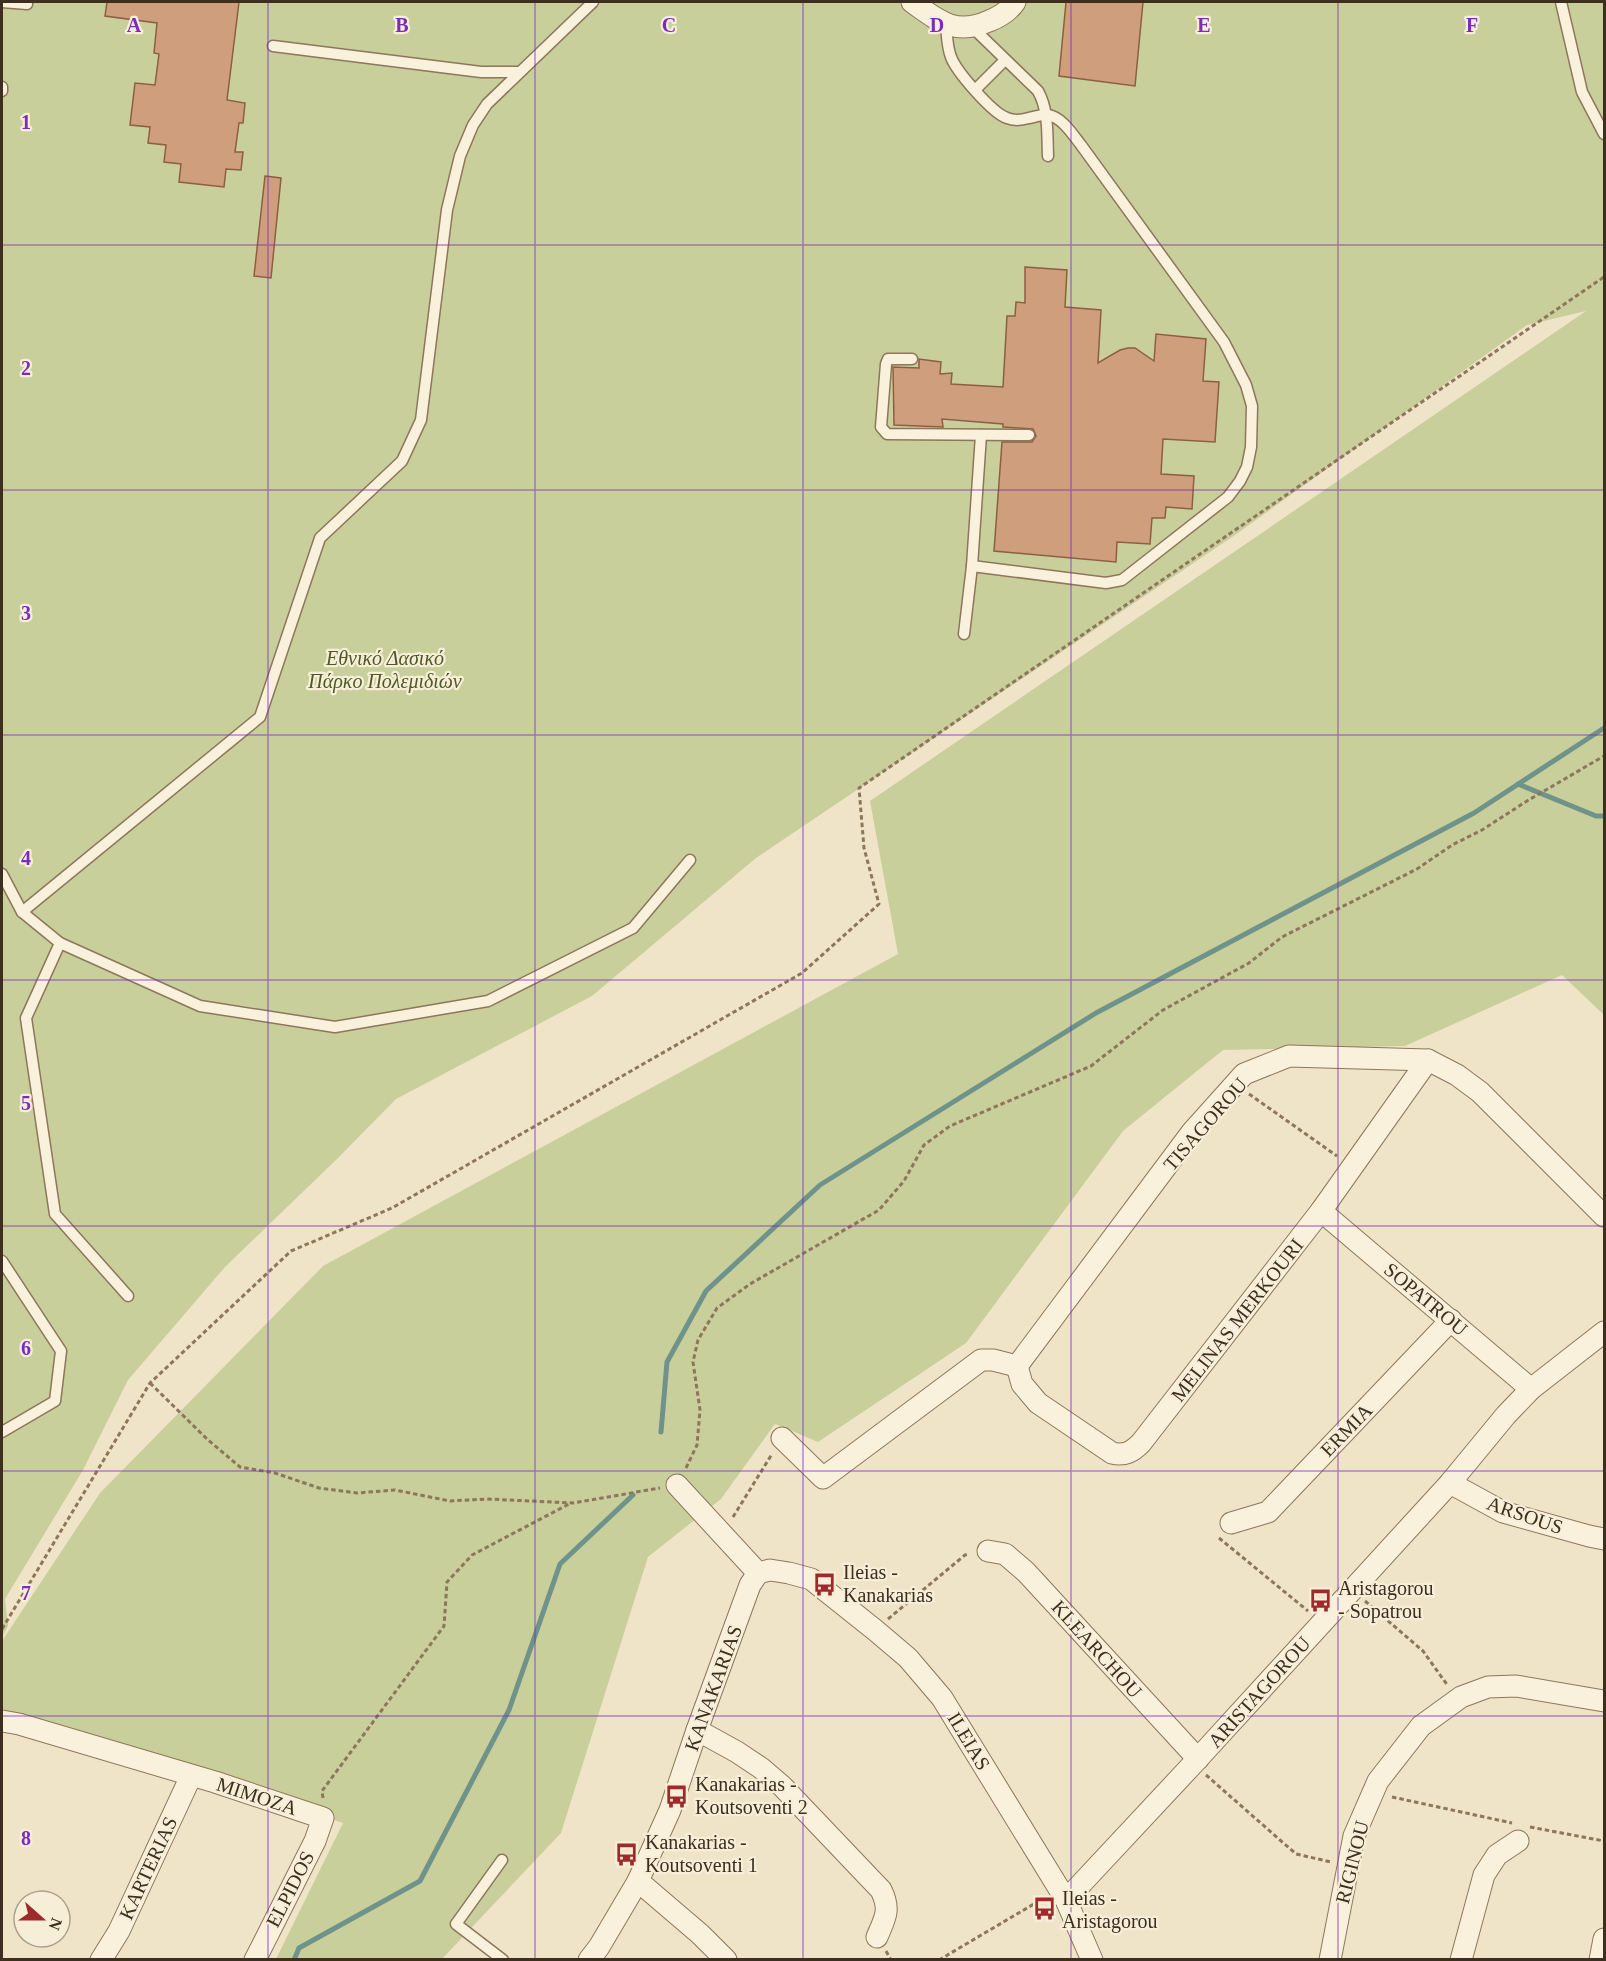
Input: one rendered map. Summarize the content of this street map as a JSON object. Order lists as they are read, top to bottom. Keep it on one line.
{"streets":{"street":["TISAGOROU","SOPATROU","MELINAS MERKOURI","ERMIA","ARSOUS","KLEARCHOU","KANAKARIAS","ARISTAGOROU","ILEIAS","MIMOZA","RIGINOU","KARTERIAS","ELPIDOS"]},"crossings":[["TISAGOROU","MELINAS MERKOURI"],["SOPATROU","MELINAS MERKOURI"],["SOPATROU","ERMIA"],["SOPATROU","ARISTAGOROU"],["ARSOUS","ARISTAGOROU"],["KLEARCHOU","ARISTAGOROU"],["KANAKARIAS","ILEIAS"],["ARISTAGOROU","ILEIAS"],["MIMOZA","KARTERIAS"],["MIMOZA","ELPIDOS"]],"parks":["Εθνικό Δασικό Πάρκο Πολεμιδιών"],"places":{"bus stop":["Ileias - Kanakarias","Aristagorou - Sopatrou","Kanakarias - Koutsoventi 2","Kanakarias - Koutsoventi 1","Ileias - Aristagorou"]},"north":"right","grid":{"columns":["A","B","C","D","E","F"],"rows":["1","2","3","4","5","6","7","8"]}}
